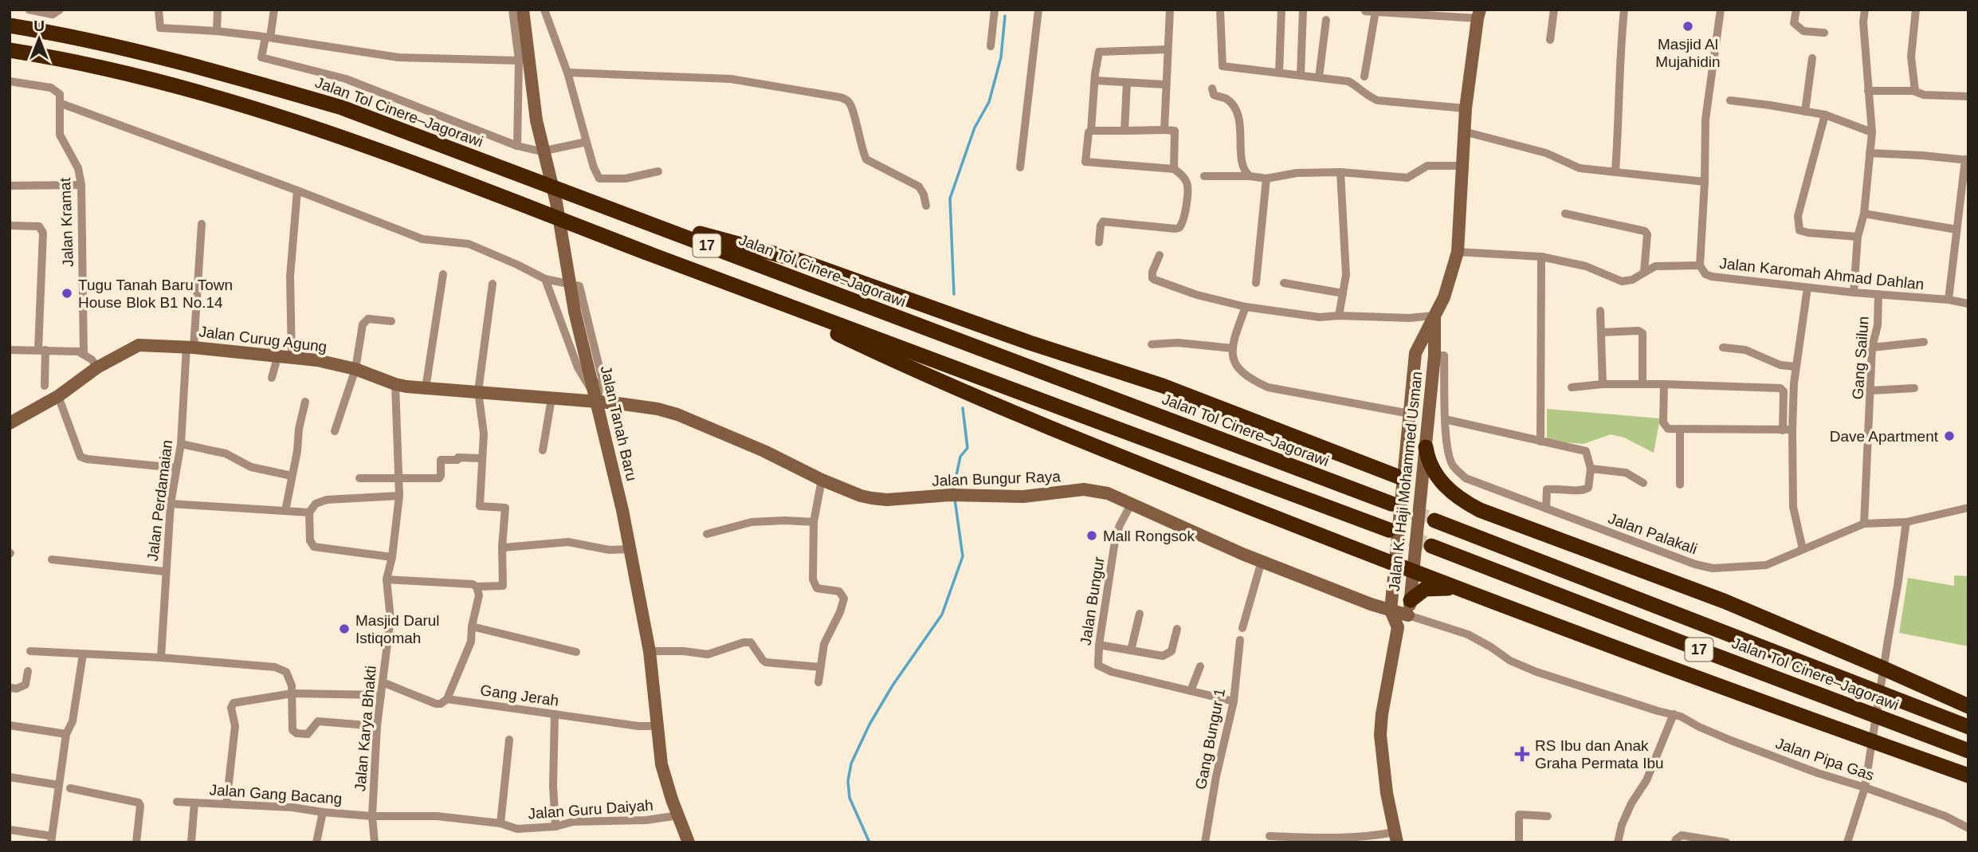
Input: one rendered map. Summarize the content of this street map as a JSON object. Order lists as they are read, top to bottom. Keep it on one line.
{"streets":{"highway":["Jalan Tol Cinere–Jagorawi","17"],"street":["Jalan Kramat","Jalan Karomah Ahmad Dahlan","Jalan Curug Agung","Gang Sailun","Jalan Tanah Baru","Jalan Bungur Raya","Jalan K. Haji Mohammed Usman","Jalan Perdamaian","Jalan Palakali","Jalan Bungur","Gang Jerah","Jalan Karya Bhakti","Gang Bungur 1","Jalan Pipa Gas","Jalan Gang Bacang","Jalan Guru Daiyah"]},"crossings":[["Jalan Karomah Ahmad Dahlan","Gang Sailun"],["Jalan Curug Agung","Jalan Tanah Baru"],["Jalan Curug Agung","Jalan Bungur Raya"],["Jalan Curug Agung","Jalan Perdamaian"],["Jalan Curug Agung","Jalan Karya Bhakti"],["Gang Sailun","Jalan Palakali"],["Jalan Tanah Baru","Jalan Bungur Raya"],["Jalan Tanah Baru","Gang Jerah"],["Jalan Tanah Baru","Jalan Guru Daiyah"],["Jalan Bungur Raya","Jalan K. Haji Mohammed Usman"],["Jalan Bungur Raya","Jalan Bungur"],["Jalan Bungur Raya","Jalan Pipa Gas"],["Jalan K. Haji Mohammed Usman","Jalan Palakali"],["Jalan K. Haji Mohammed Usman","Jalan Pipa Gas"],["Jalan Bungur","Gang Bungur 1"],["Gang Jerah","Jalan Karya Bhakti"],["Jalan Karya Bhakti","Jalan Gang Bacang"],["Jalan Karya Bhakti","Jalan Guru Daiyah"],["Jalan Gang Bacang","Jalan Guru Daiyah"]],"places":{"other":["Masjid Al Mujahidin","Tugu Tanah Baru Town House Blok B1 No.14","Dave Apartment","Mall Rongsok","Masjid Darul Istiqomah"],"health":["RS Ibu dan Anak Graha Permata Ibu"]},"north":"top"}
